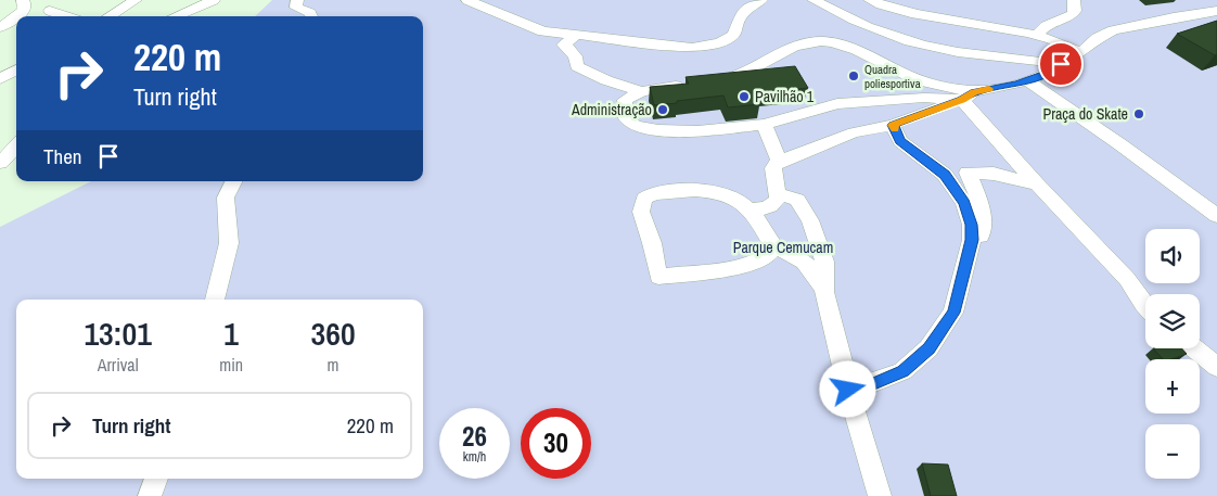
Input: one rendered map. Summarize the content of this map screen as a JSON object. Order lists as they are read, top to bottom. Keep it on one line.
{"parks":["Parque Cemucam"],"places":["Quadra poliesportiva","Pavilhão 1","Administração","Praça do Skate"],"page":{"turn":["220 m","Turn right"],"then":"Then","map_buttons":["+","−"],"eta":["13:01","Arrival","1","min","360","m"],"list":[{"name":"Turn right","value":"220 m"}],"speed":"26 km/h","limit":"30"}}
